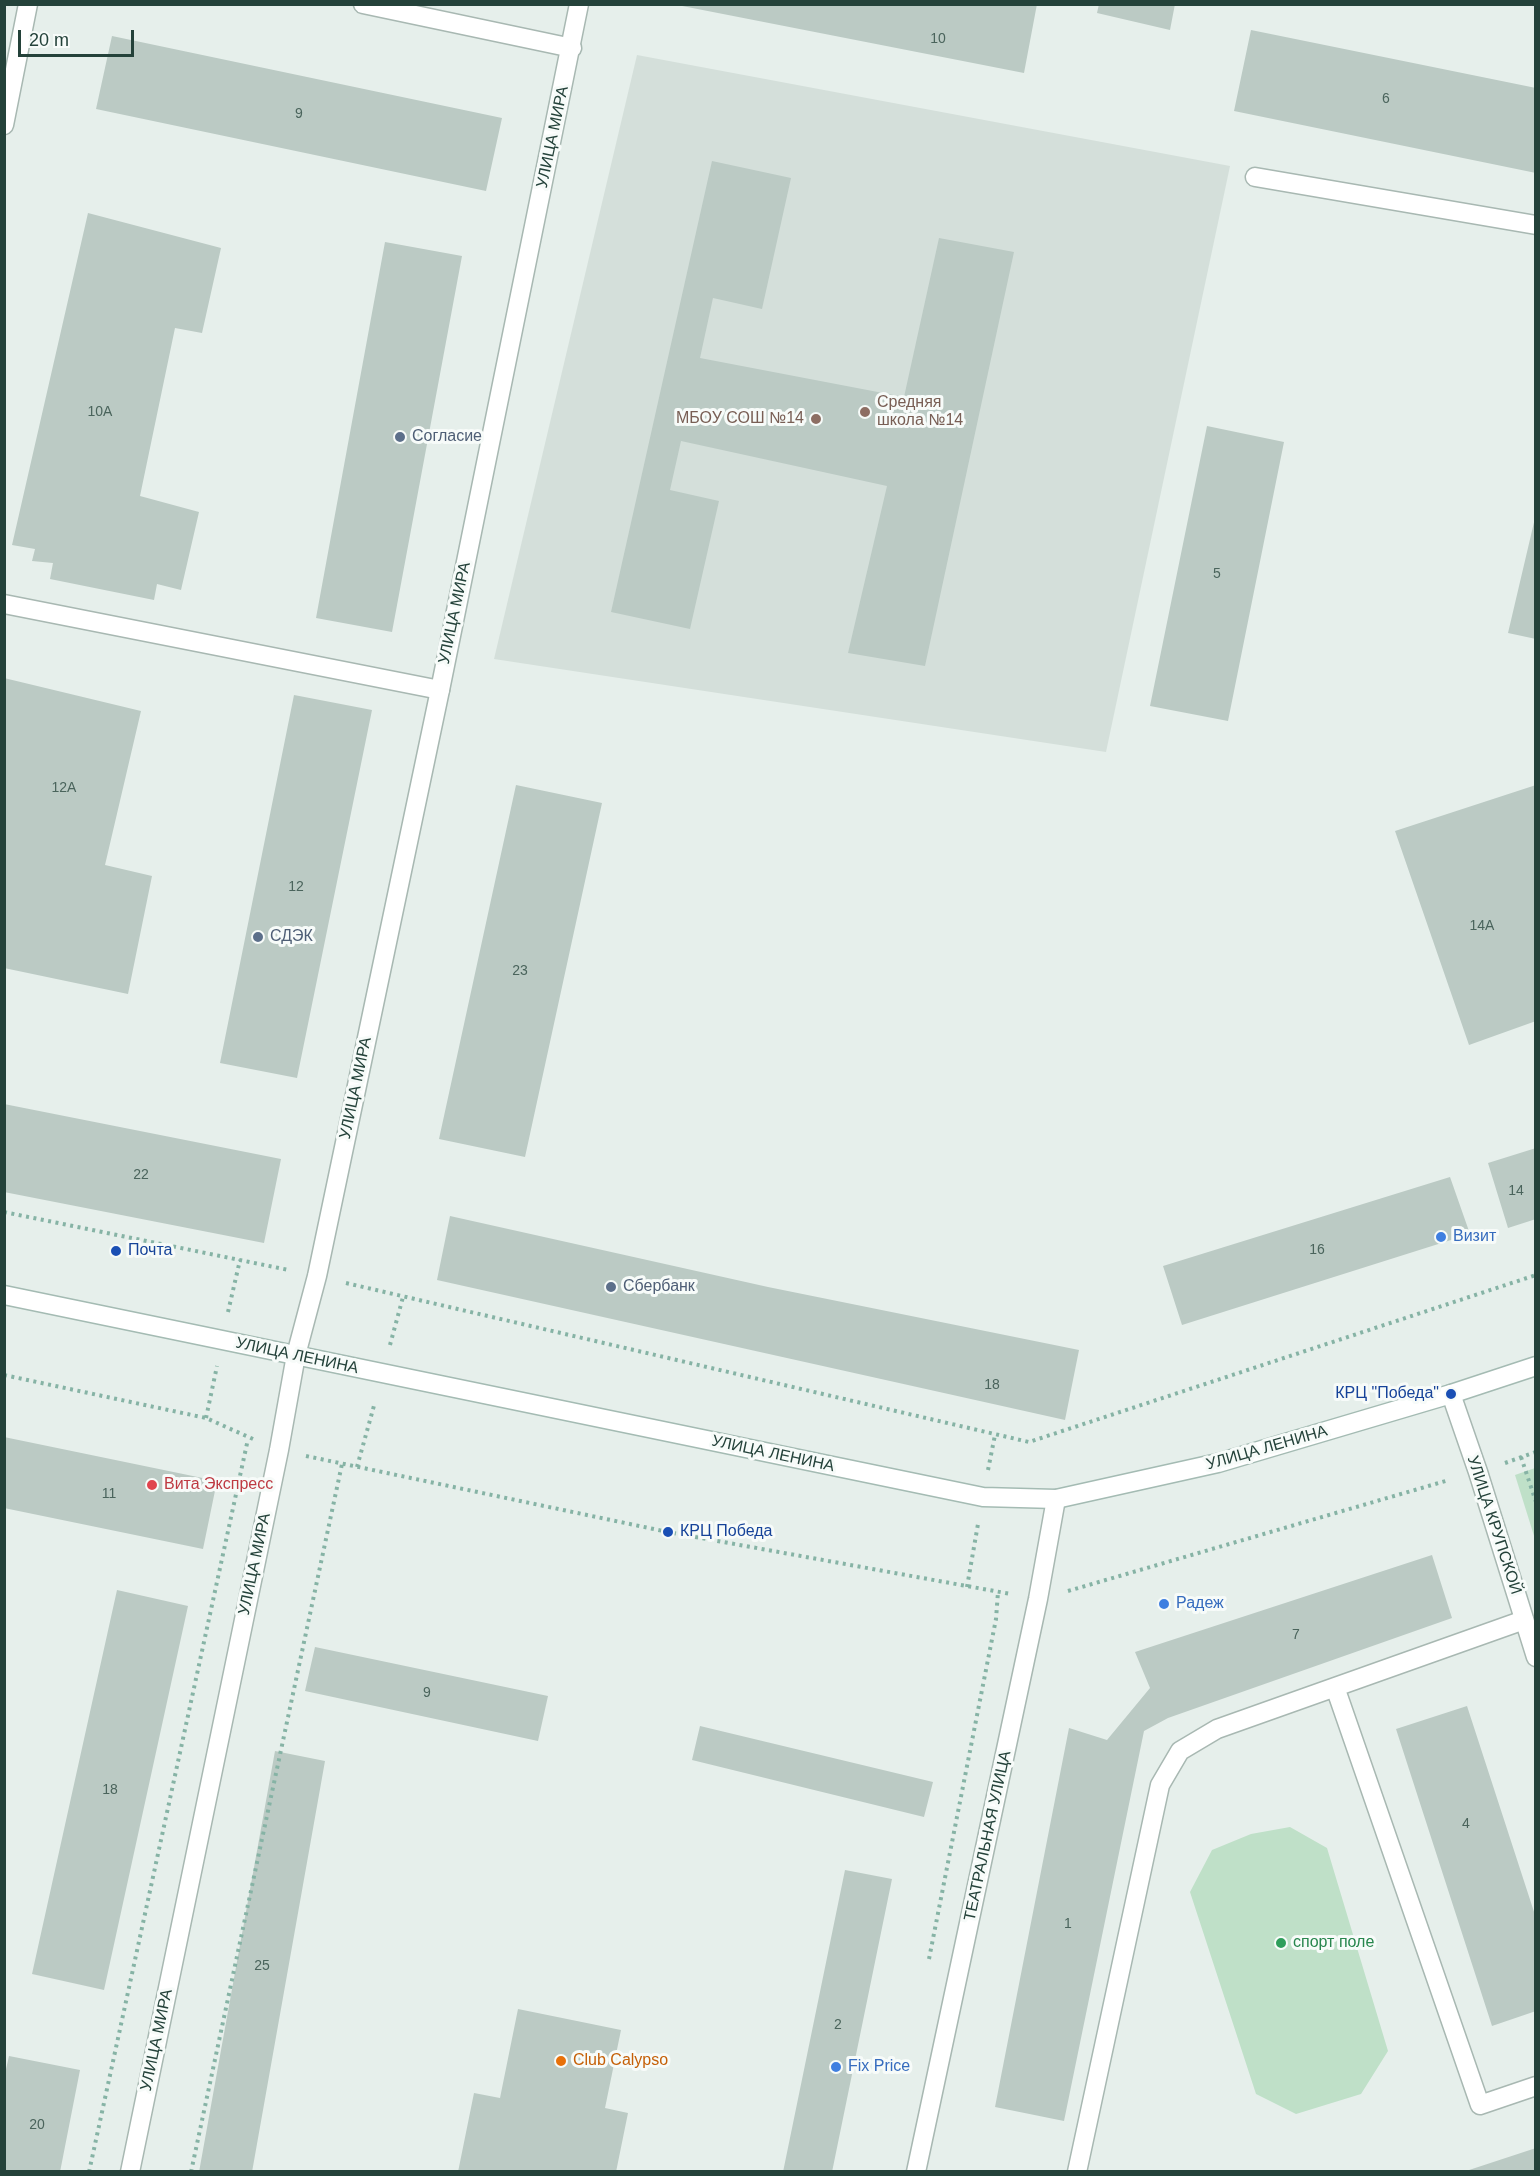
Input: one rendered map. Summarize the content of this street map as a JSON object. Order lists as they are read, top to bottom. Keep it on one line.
{"streets":{"street":["УЛИЦА МИРА","УЛИЦА ЛЕНИНА","УЛИЦА КРУПСКОЙ","ТЕАТРАЛЬНАЯ УЛИЦА"]},"crossings":[["УЛИЦА МИРА","УЛИЦА ЛЕНИНА"],["УЛИЦА ЛЕНИНА","УЛИЦА КРУПСКОЙ"],["УЛИЦА ЛЕНИНА","ТЕАТРАЛЬНАЯ УЛИЦА"]],"places":["Средняя школа №14","МБОУ СОШ №14","Согласие","СДЭК","Визит","Почта","Сбербанк","КРЦ \"Победа\"","Вита Экспресс","КРЦ Победа","Радеж","спорт поле","Club Calypso","Fix Price"],"house_numbers":["10","6","9","10А","5","12А","12","14А","23","22","14","16","18","11","7","9","18","4","1","25","2","20"],"scale_bar":"20 m"}
